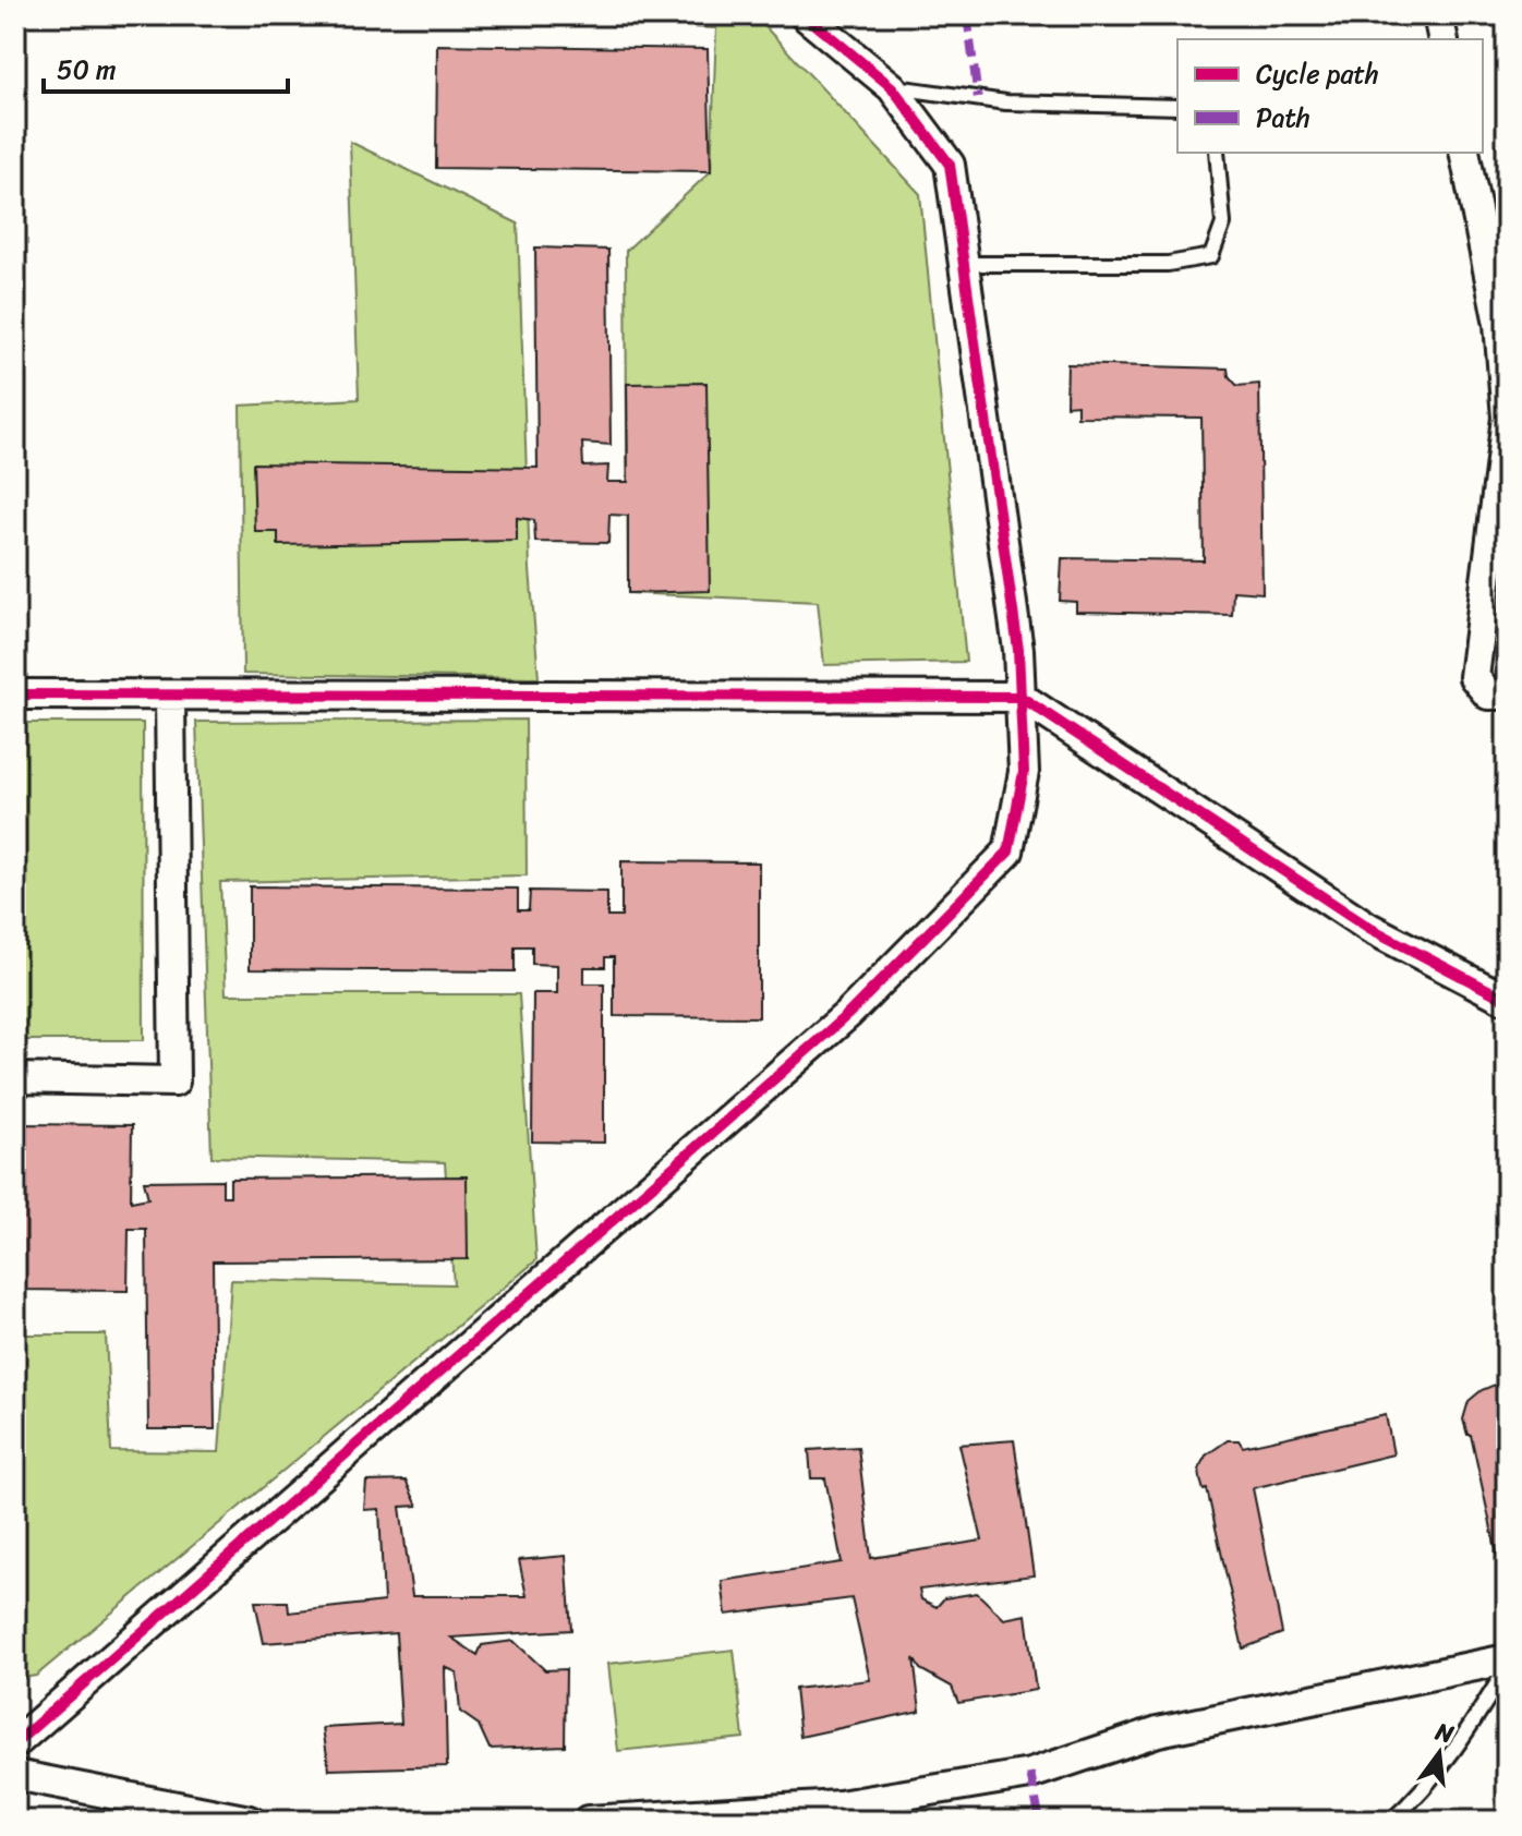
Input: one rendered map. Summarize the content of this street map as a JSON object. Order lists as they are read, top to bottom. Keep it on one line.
{"legend":["Cycle path","Path"],"scale_bar":"50 m","north":"top"}
